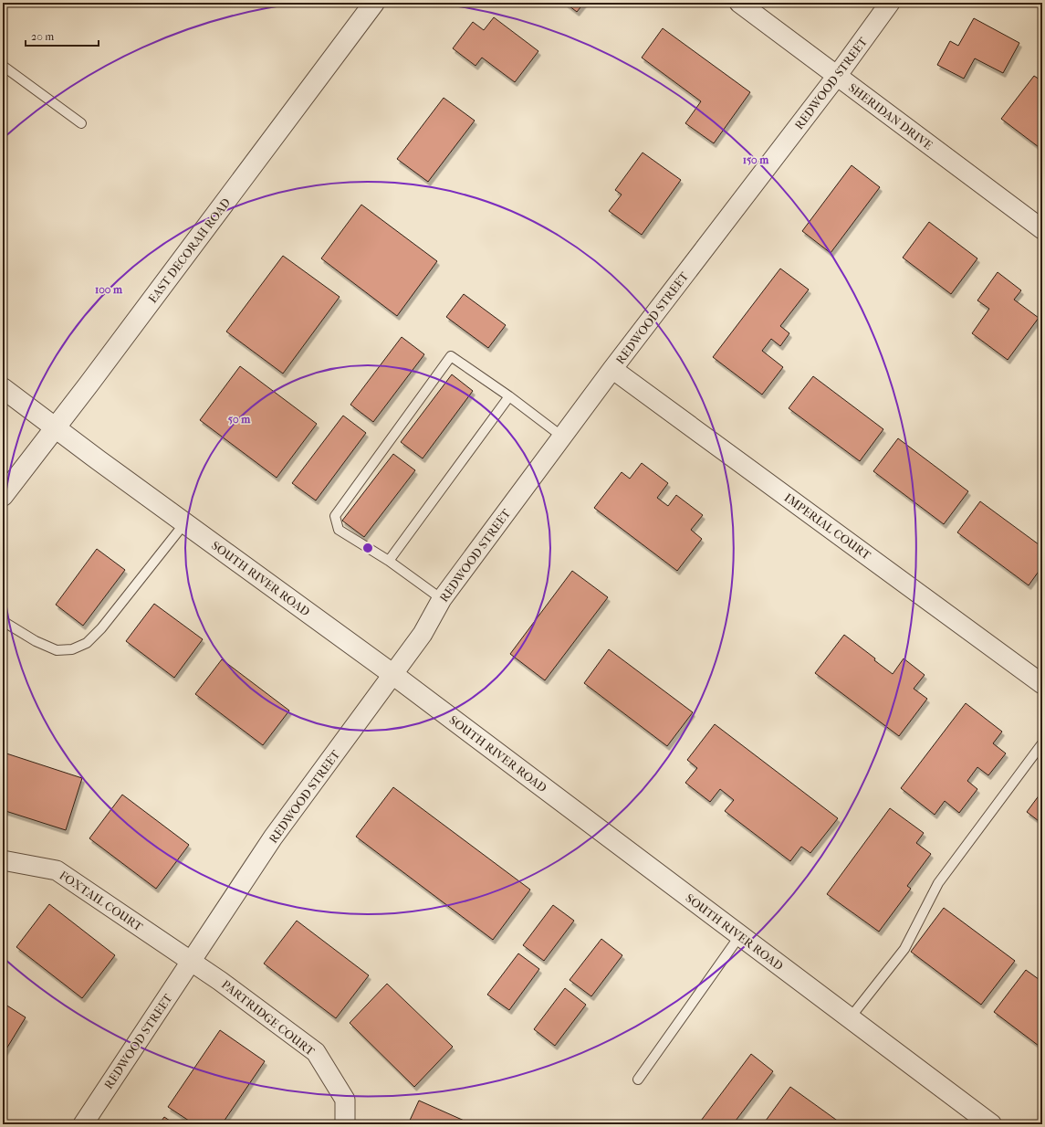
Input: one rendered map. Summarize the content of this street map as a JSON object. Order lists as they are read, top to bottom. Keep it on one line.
{"streets":{"street":["REDWOOD STREET","SHERIDAN DRIVE","EAST DECORAH ROAD","IMPERIAL COURT","SOUTH RIVER ROAD","FOXTAIL COURT","PARTRIDGE COURT"]},"crossings":[["REDWOOD STREET","SHERIDAN DRIVE"],["REDWOOD STREET","IMPERIAL COURT"],["REDWOOD STREET","SOUTH RIVER ROAD"],["REDWOOD STREET","FOXTAIL COURT"],["REDWOOD STREET","PARTRIDGE COURT"],["EAST DECORAH ROAD","SOUTH RIVER ROAD"],["FOXTAIL COURT","PARTRIDGE COURT"]],"scale_bar":"20 m","rings":["150 m","100 m","50 m"]}
